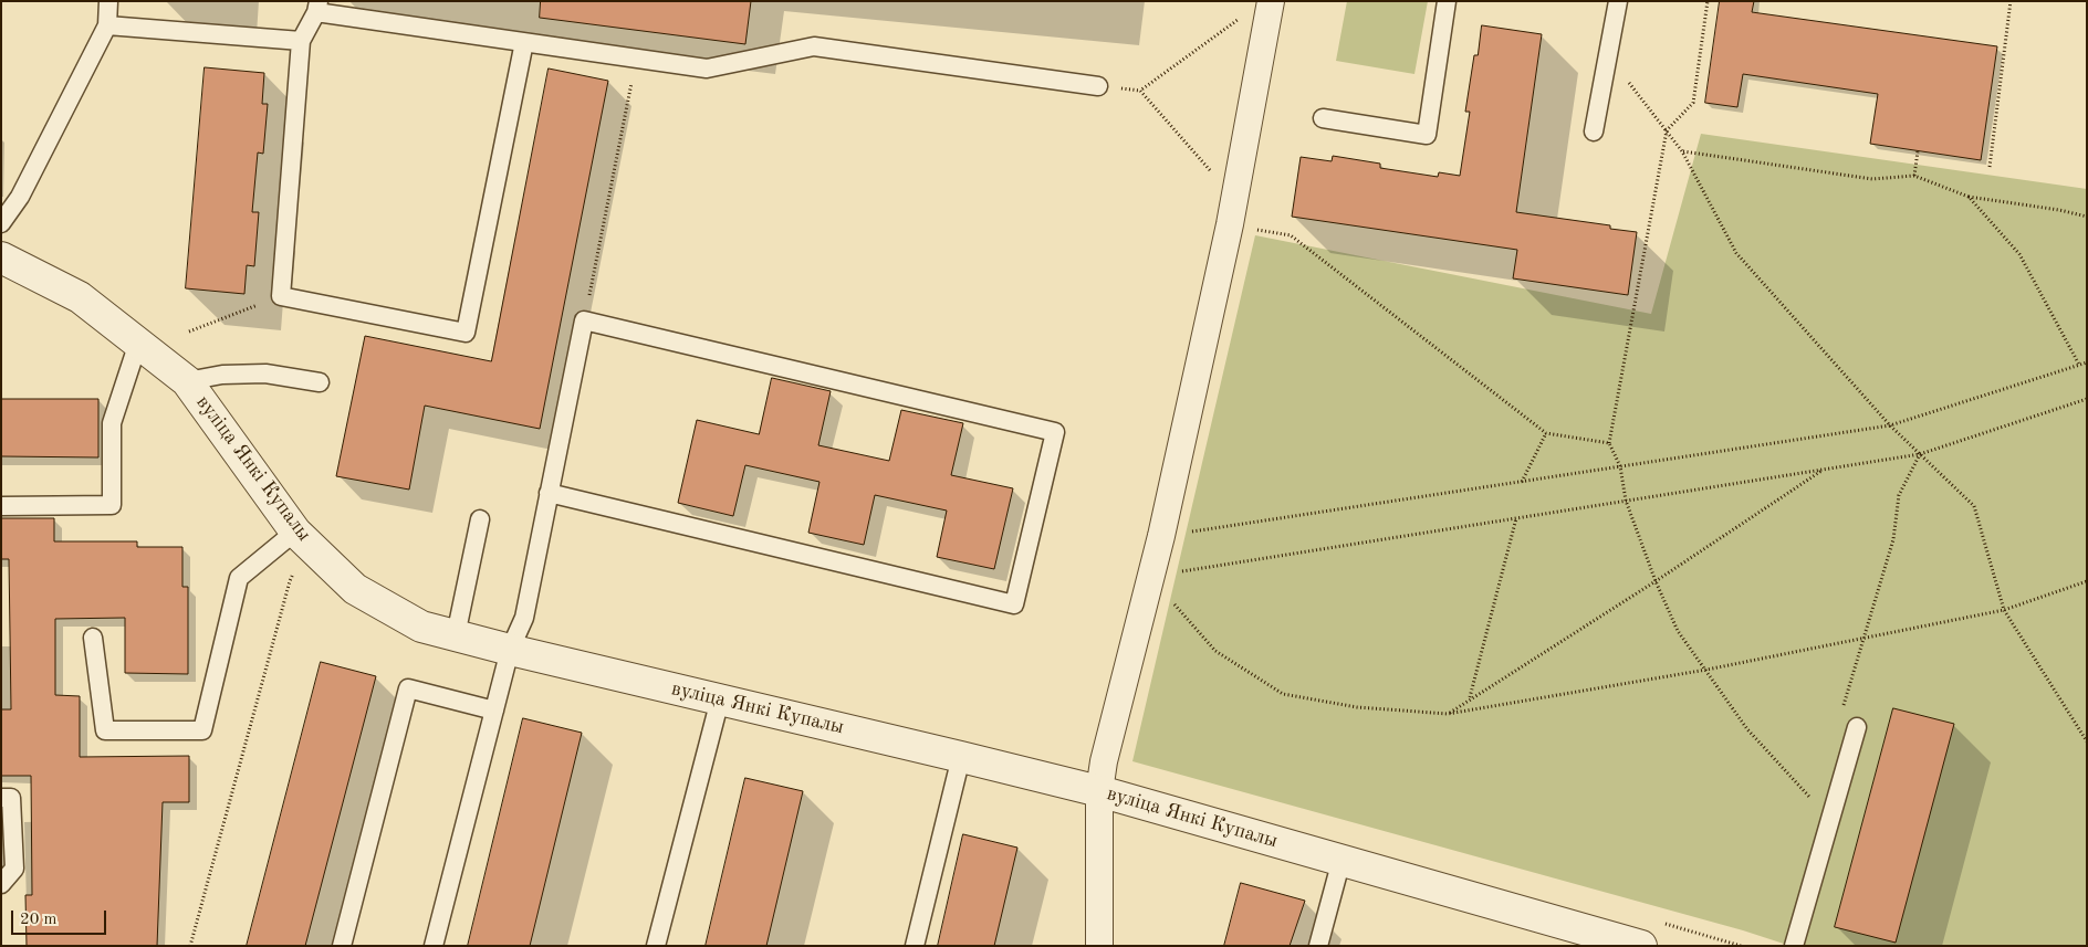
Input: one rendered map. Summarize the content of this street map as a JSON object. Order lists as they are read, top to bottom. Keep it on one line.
{"streets":{"street":["вуліца Янкі Купалы"]},"scale_bar":"20 m"}
